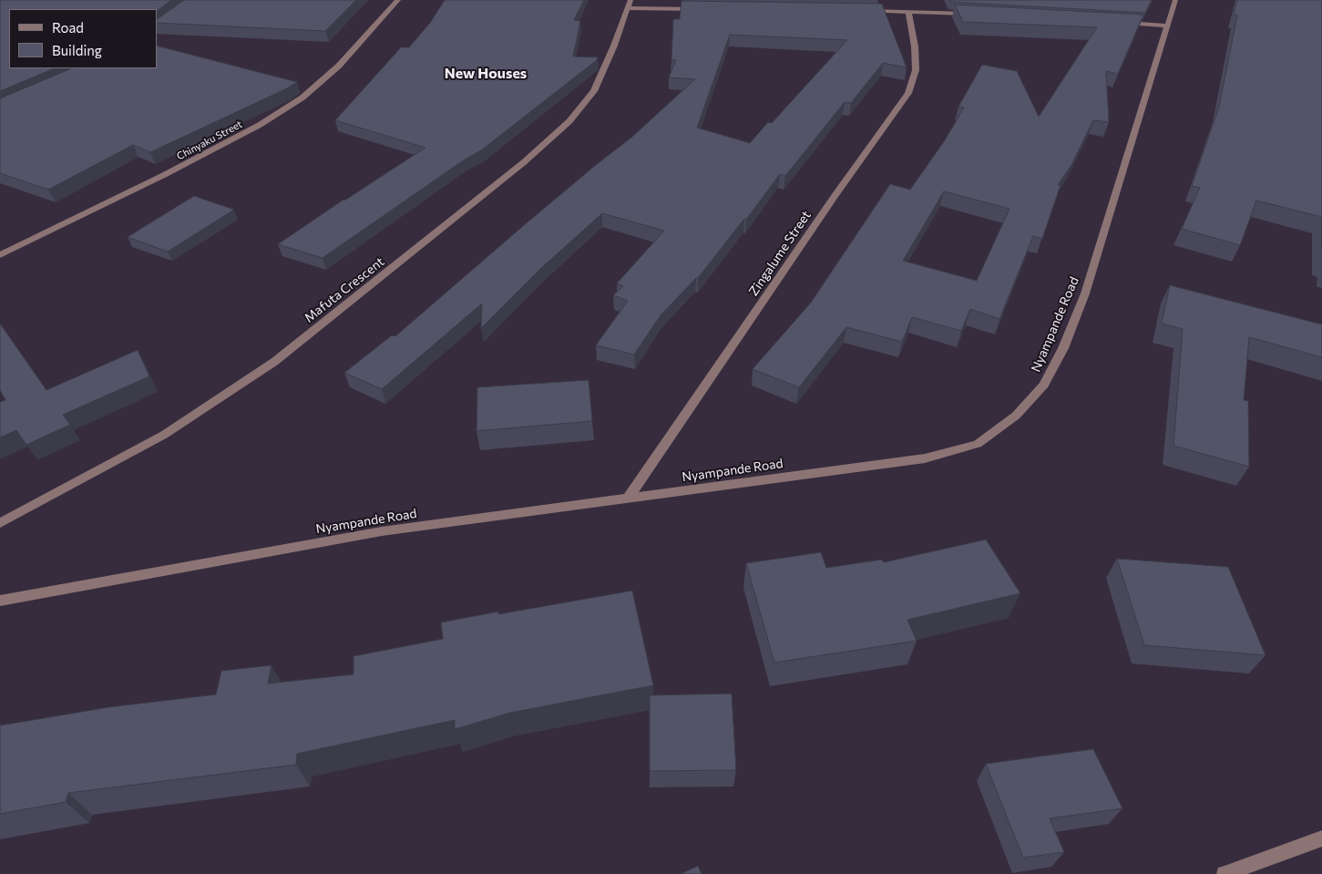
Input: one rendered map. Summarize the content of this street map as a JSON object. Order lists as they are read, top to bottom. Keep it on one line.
{"streets":{"street":["Chinyaku Street","Zingalume Street","Mafuta Crescent","Nyampande Road"]},"crossings":[["Zingalume Street","Nyampande Road"]],"districts":["New Houses"],"legend":["Road","Building"]}
